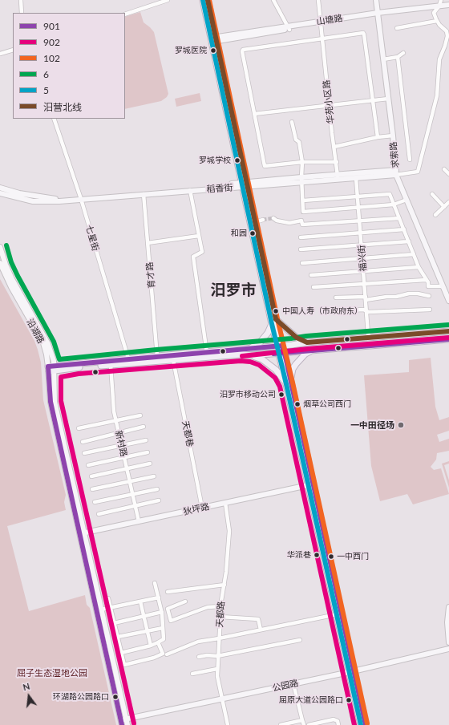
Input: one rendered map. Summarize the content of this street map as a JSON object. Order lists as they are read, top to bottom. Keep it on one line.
{"streets":{"street":["山塘路","华苑小区路","求索路","稻香街","七星街","福兴街","育才路","沿湖路","天都巷","新村路","狄坪路","天都路","公园路"]},"crossings":[["山塘路","华苑小区路"],["山塘路","求索路"],["华苑小区路","稻香街"],["求索路","稻香街"],["稻香街","七星街"],["稻香街","福兴街"],["稻香街","育才路"],["沿湖路","狄坪路"],["沿湖路","公园路"],["天都巷","狄坪路"],["新村路","狄坪路"],["狄坪路","天都路"],["天都路","公园路"]],"districts":["汨罗市"],"parks":["屈子生态湿地公园"],"places":["罗城医院","罗城学校","和园","中国人寿（市政府东）","汨罗市移动公司","烟草公司西门","一中田径场","华派巷","一中西门","环湖路公园路口","屈原大道公园路口"],"lines":["transit line 102","transit line 5","transit line 汨营北线","transit line 6","transit line 902","transit line 901"],"legend":["901","902","102","6","5","汨营北线"],"north":"top"}
